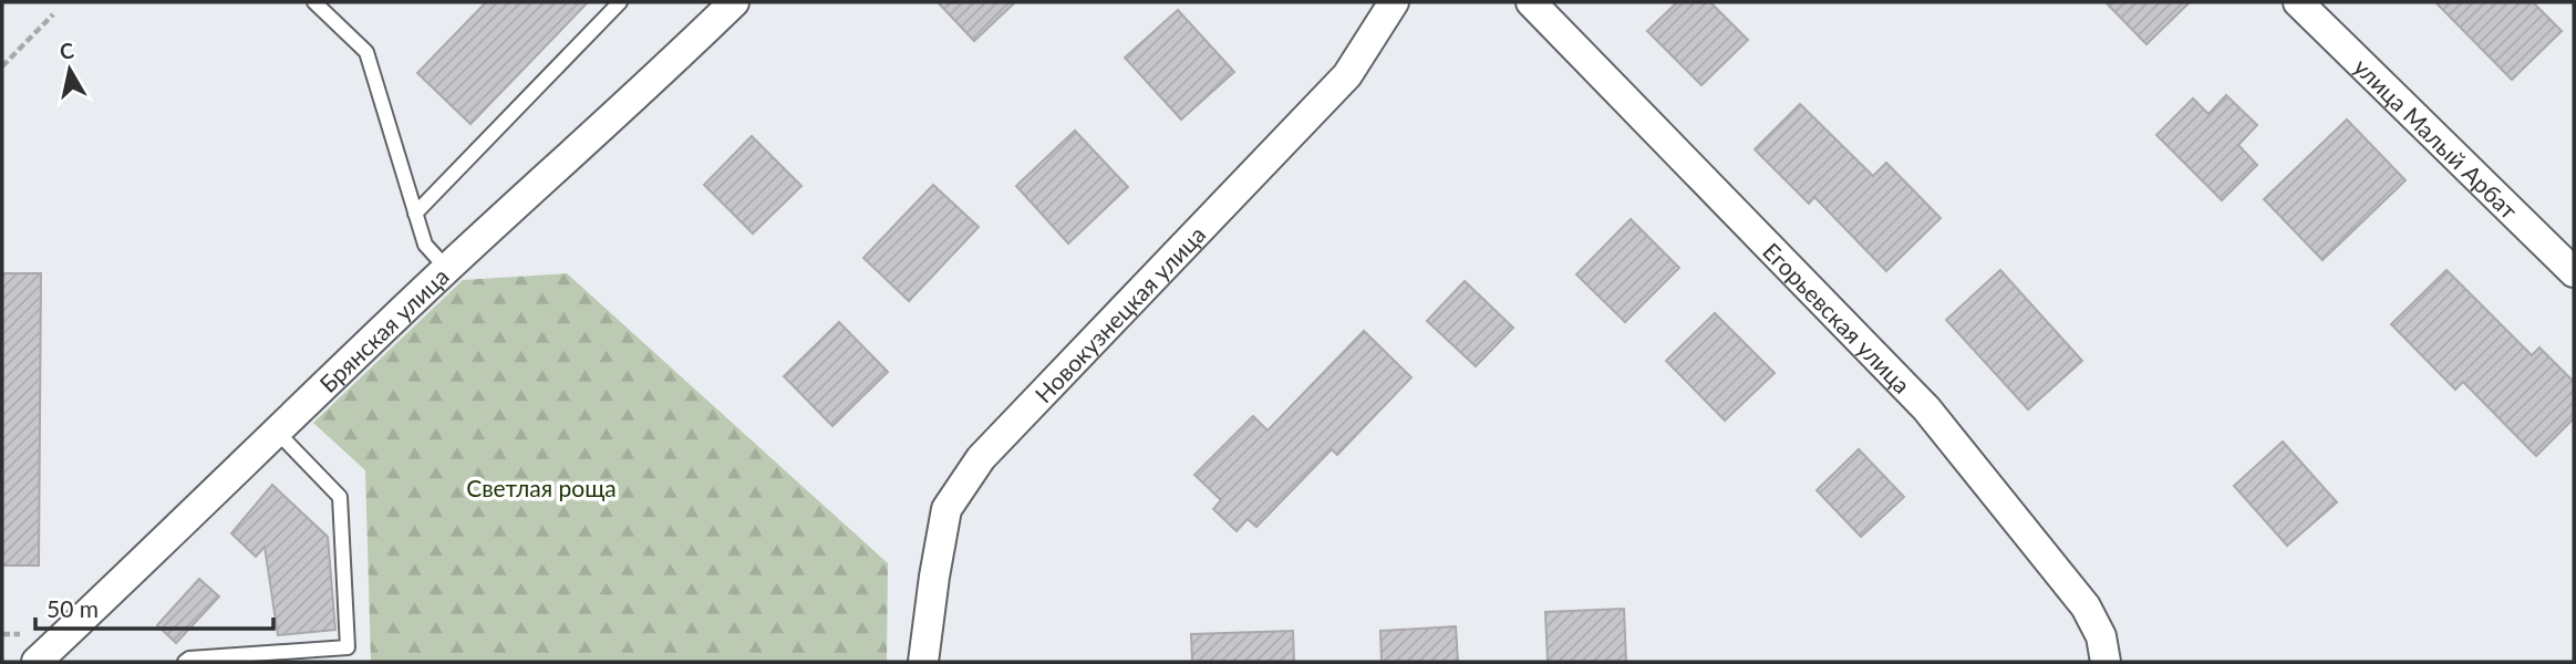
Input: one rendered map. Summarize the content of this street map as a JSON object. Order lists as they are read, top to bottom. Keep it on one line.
{"streets":{"street":["улица Малый Арбат","Новокузнецкая улица","Егорьевская улица","Брянская улица"]},"parks":["Светлая роща"],"scale_bar":"50 m","north":"top"}
